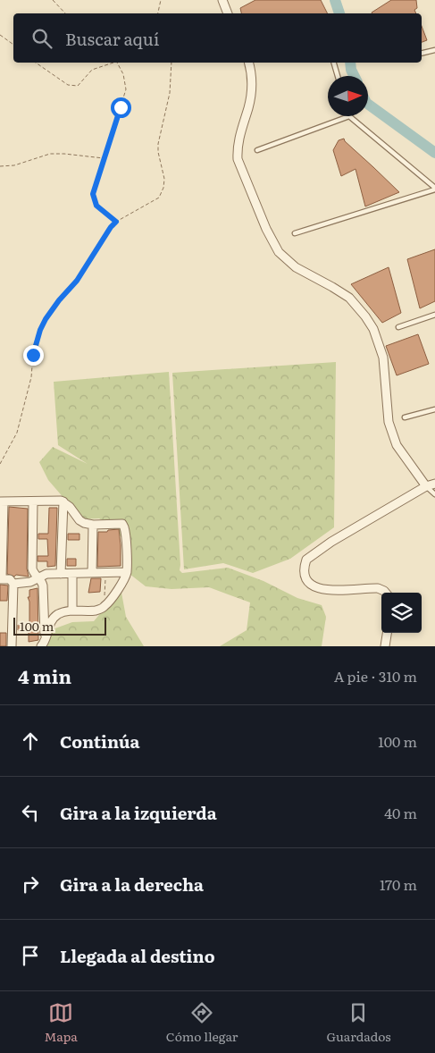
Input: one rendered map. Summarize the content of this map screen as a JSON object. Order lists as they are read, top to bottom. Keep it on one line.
{"scale_bar":"100 m","north":"right","page":{"search":"Buscar aquí","scale":"100 m","heading":["4 min","A pie · 310 m"],"list":[["Continúa","100 m"],["Gira a la izquierda","40 m"],["Gira a la derecha","170 m"],"Llegada al destino"],"nav":["Mapa","Cómo llegar","Guardados"]}}
